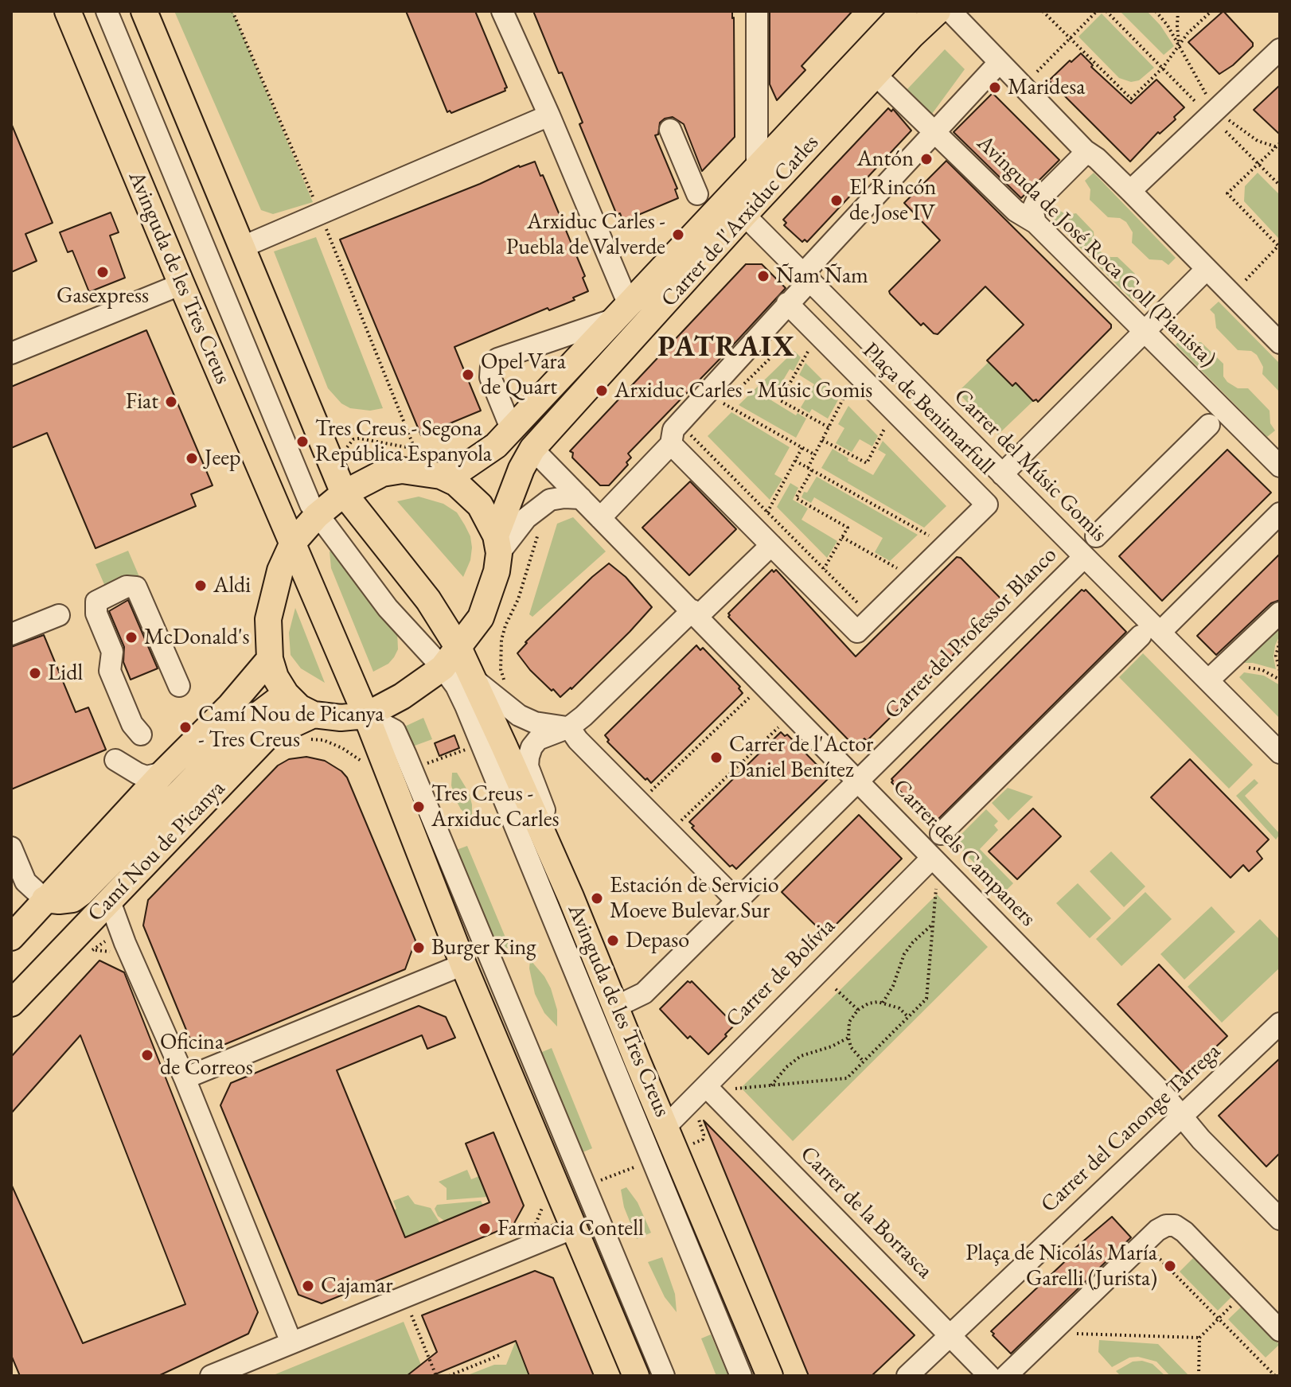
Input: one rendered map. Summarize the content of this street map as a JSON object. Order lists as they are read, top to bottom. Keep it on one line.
{"streets":{"main road":["Carrer de l'Arxiduc Carles","Avinguda de les Tres Creus","Camí Nou de Picanya"],"street":["Avinguda de José Roca Coll (Pianista)","Plaça de Benimarfull","Carrer del Músic Gomis","Carrer del Professor Blanco","Carrer dels Campaners","Carrer de Bolívia","Carrer del Canonge Tàrrega","Carrer de la Borrasca"]},"crossings":[["Carrer de l'Arxiduc Carles","Avinguda de José Roca Coll (Pianista)"],["Carrer de l'Arxiduc Carles","Carrer del Músic Gomis"],["Carrer de l'Arxiduc Carles","Carrer dels Campaners"],["Avinguda de José Roca Coll (Pianista)","Plaça de Benimarfull"],["Avinguda de les Tres Creus","Carrer del Professor Blanco"],["Avinguda de les Tres Creus","Carrer de Bolívia"],["Plaça de Benimarfull","Carrer del Músic Gomis"],["Carrer del Músic Gomis","Carrer del Professor Blanco"],["Carrer del Professor Blanco","Carrer dels Campaners"],["Carrer dels Campaners","Carrer de Bolívia"],["Carrer dels Campaners","Carrer del Canonge Tàrrega"],["Carrer de Bolívia","Carrer de la Borrasca"],["Carrer del Canonge Tàrrega","Carrer de la Borrasca"]],"districts":["PATRAIX"],"places":["Maridesa","Antón","El Rincón de Jose IV","Arxiduc Carles - Puebla de Valverde","Gasexpress","Ñam Ñam","Opel Vara de Quart","Arxiduc Carles - Músic Gomis","Fiat","Tres Creus - Segona República Espanyola","Jeep","Aldi","McDonald's","Lidl","Camí Nou de Picanya - Tres Creus","Carrer de l'Actor Daniel Benítez","Tres Creus - Arxiduc Carles","Estación de Servicio Moeve Bulevar Sur","Depaso","Burger King","Oficina de Correos","Farmacia Contell","Plaça de Nicolás María Garelli (Jurista)","Cajamar"]}
